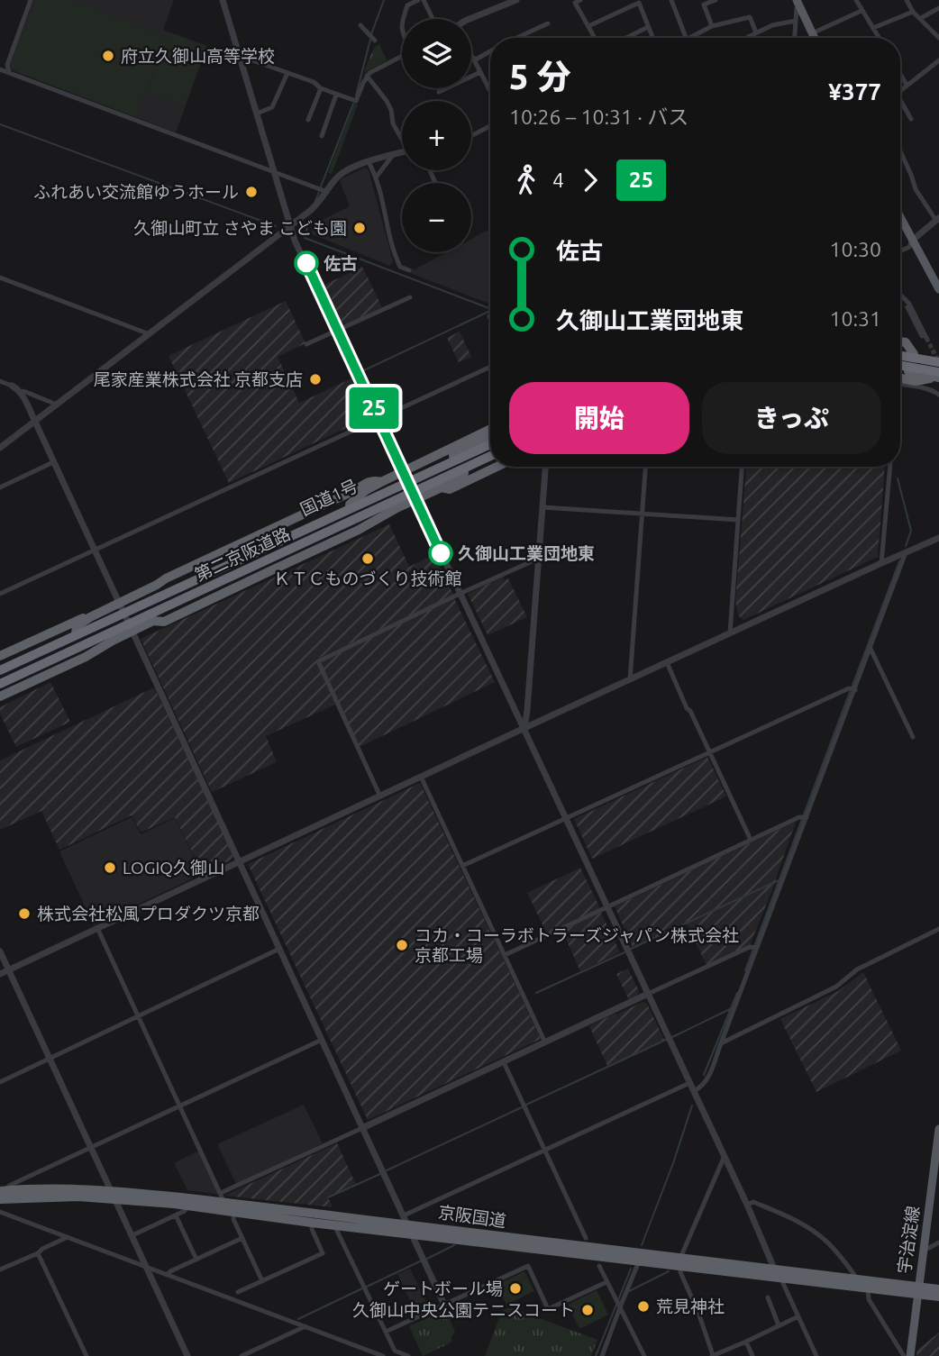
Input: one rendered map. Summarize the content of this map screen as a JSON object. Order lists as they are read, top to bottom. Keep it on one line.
{"streets":{"highway":["国道1号","第二京阪道路","京阪国道"],"main road":["宇治淀線"]},"crossings":[["国道1号","第二京阪道路"],["京阪国道","宇治淀線"]],"places":["府立久御山高等学校","ふれあい交流館ゆうホール","久御山町立 さやま こども園","佐古","尾家産業株式会社 京都支店","久御山工業団地東","ＫＴＣものづくり技術館","LOGIQ久御山","株式会社松風プロダクツ京都","コカ・コーラボトラーズジャパン株式会社 京都工場","ゲートボール場","荒見神社","久御山中央公園テニスコート"],"lines":["bus line 25"],"page":{"on_map":"25","map_buttons":["+","−"],"heading":["5 分","10:26 – 10:31 · バス","¥377"],"legs":["4","25"],"list":[{"name":"佐古","value":"10:30"},{"name":"久御山工業団地東","value":"10:31"}],"buttons":["開始","きっぷ"]}}
